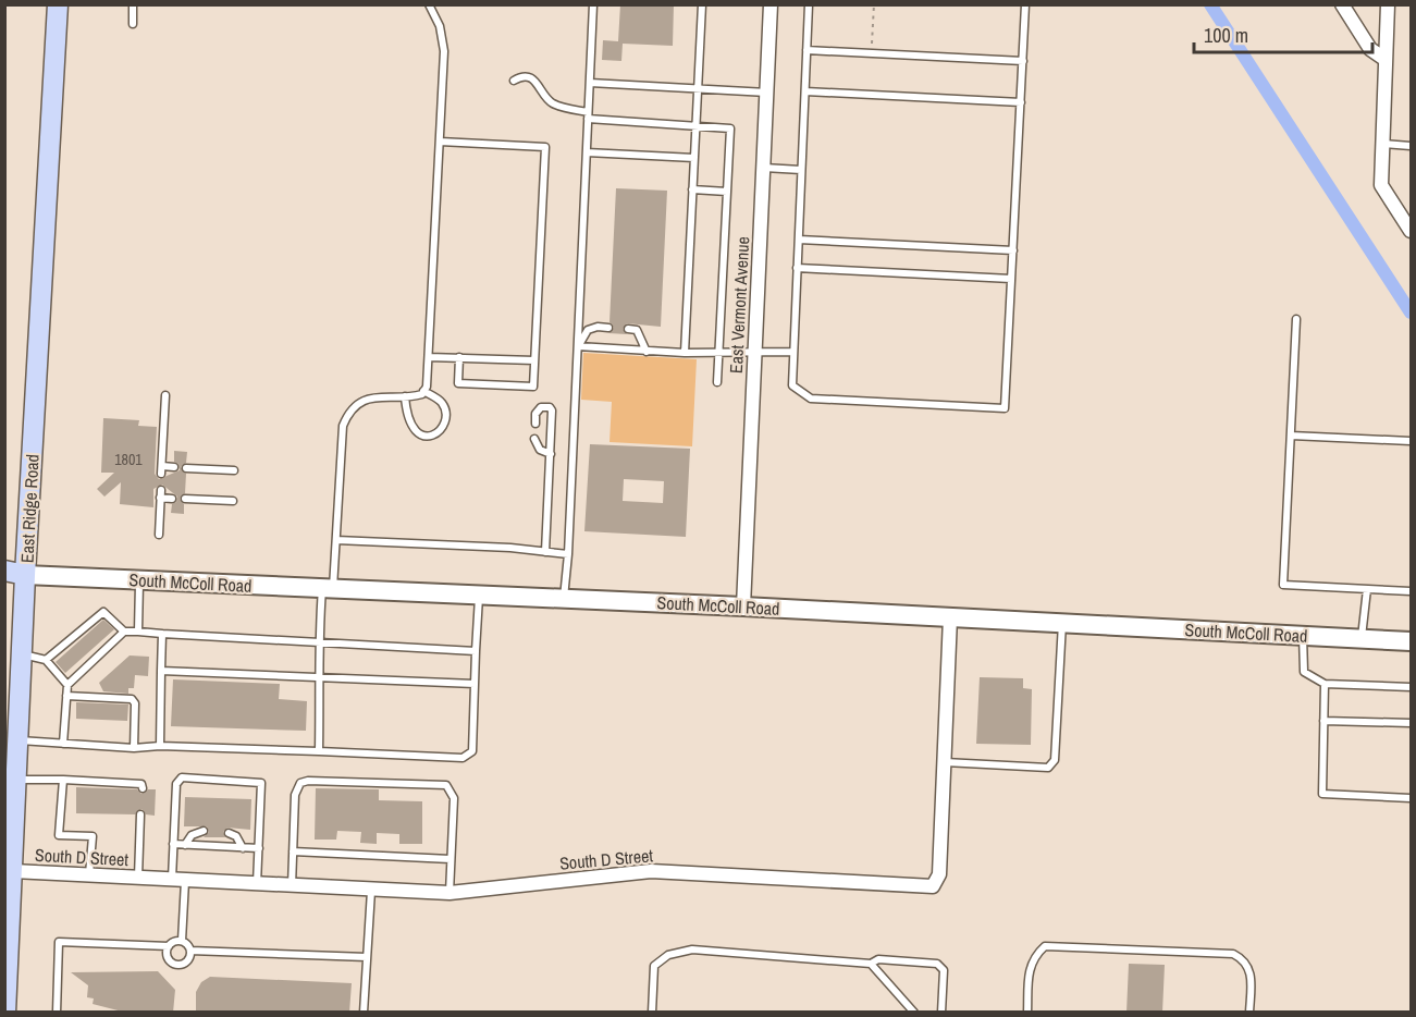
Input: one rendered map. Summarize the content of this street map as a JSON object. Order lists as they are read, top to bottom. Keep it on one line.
{"streets":{"main road":["East Ridge Road","South McColl Road"],"street":["East Vermont Avenue","South D Street"]},"crossings":[["East Vermont Avenue","South McColl Road"],["East Ridge Road","South McColl Road"],["East Ridge Road","South D Street"],["South McColl Road","South D Street"]],"house_numbers":["1801"],"scale_bar":"100 m"}
